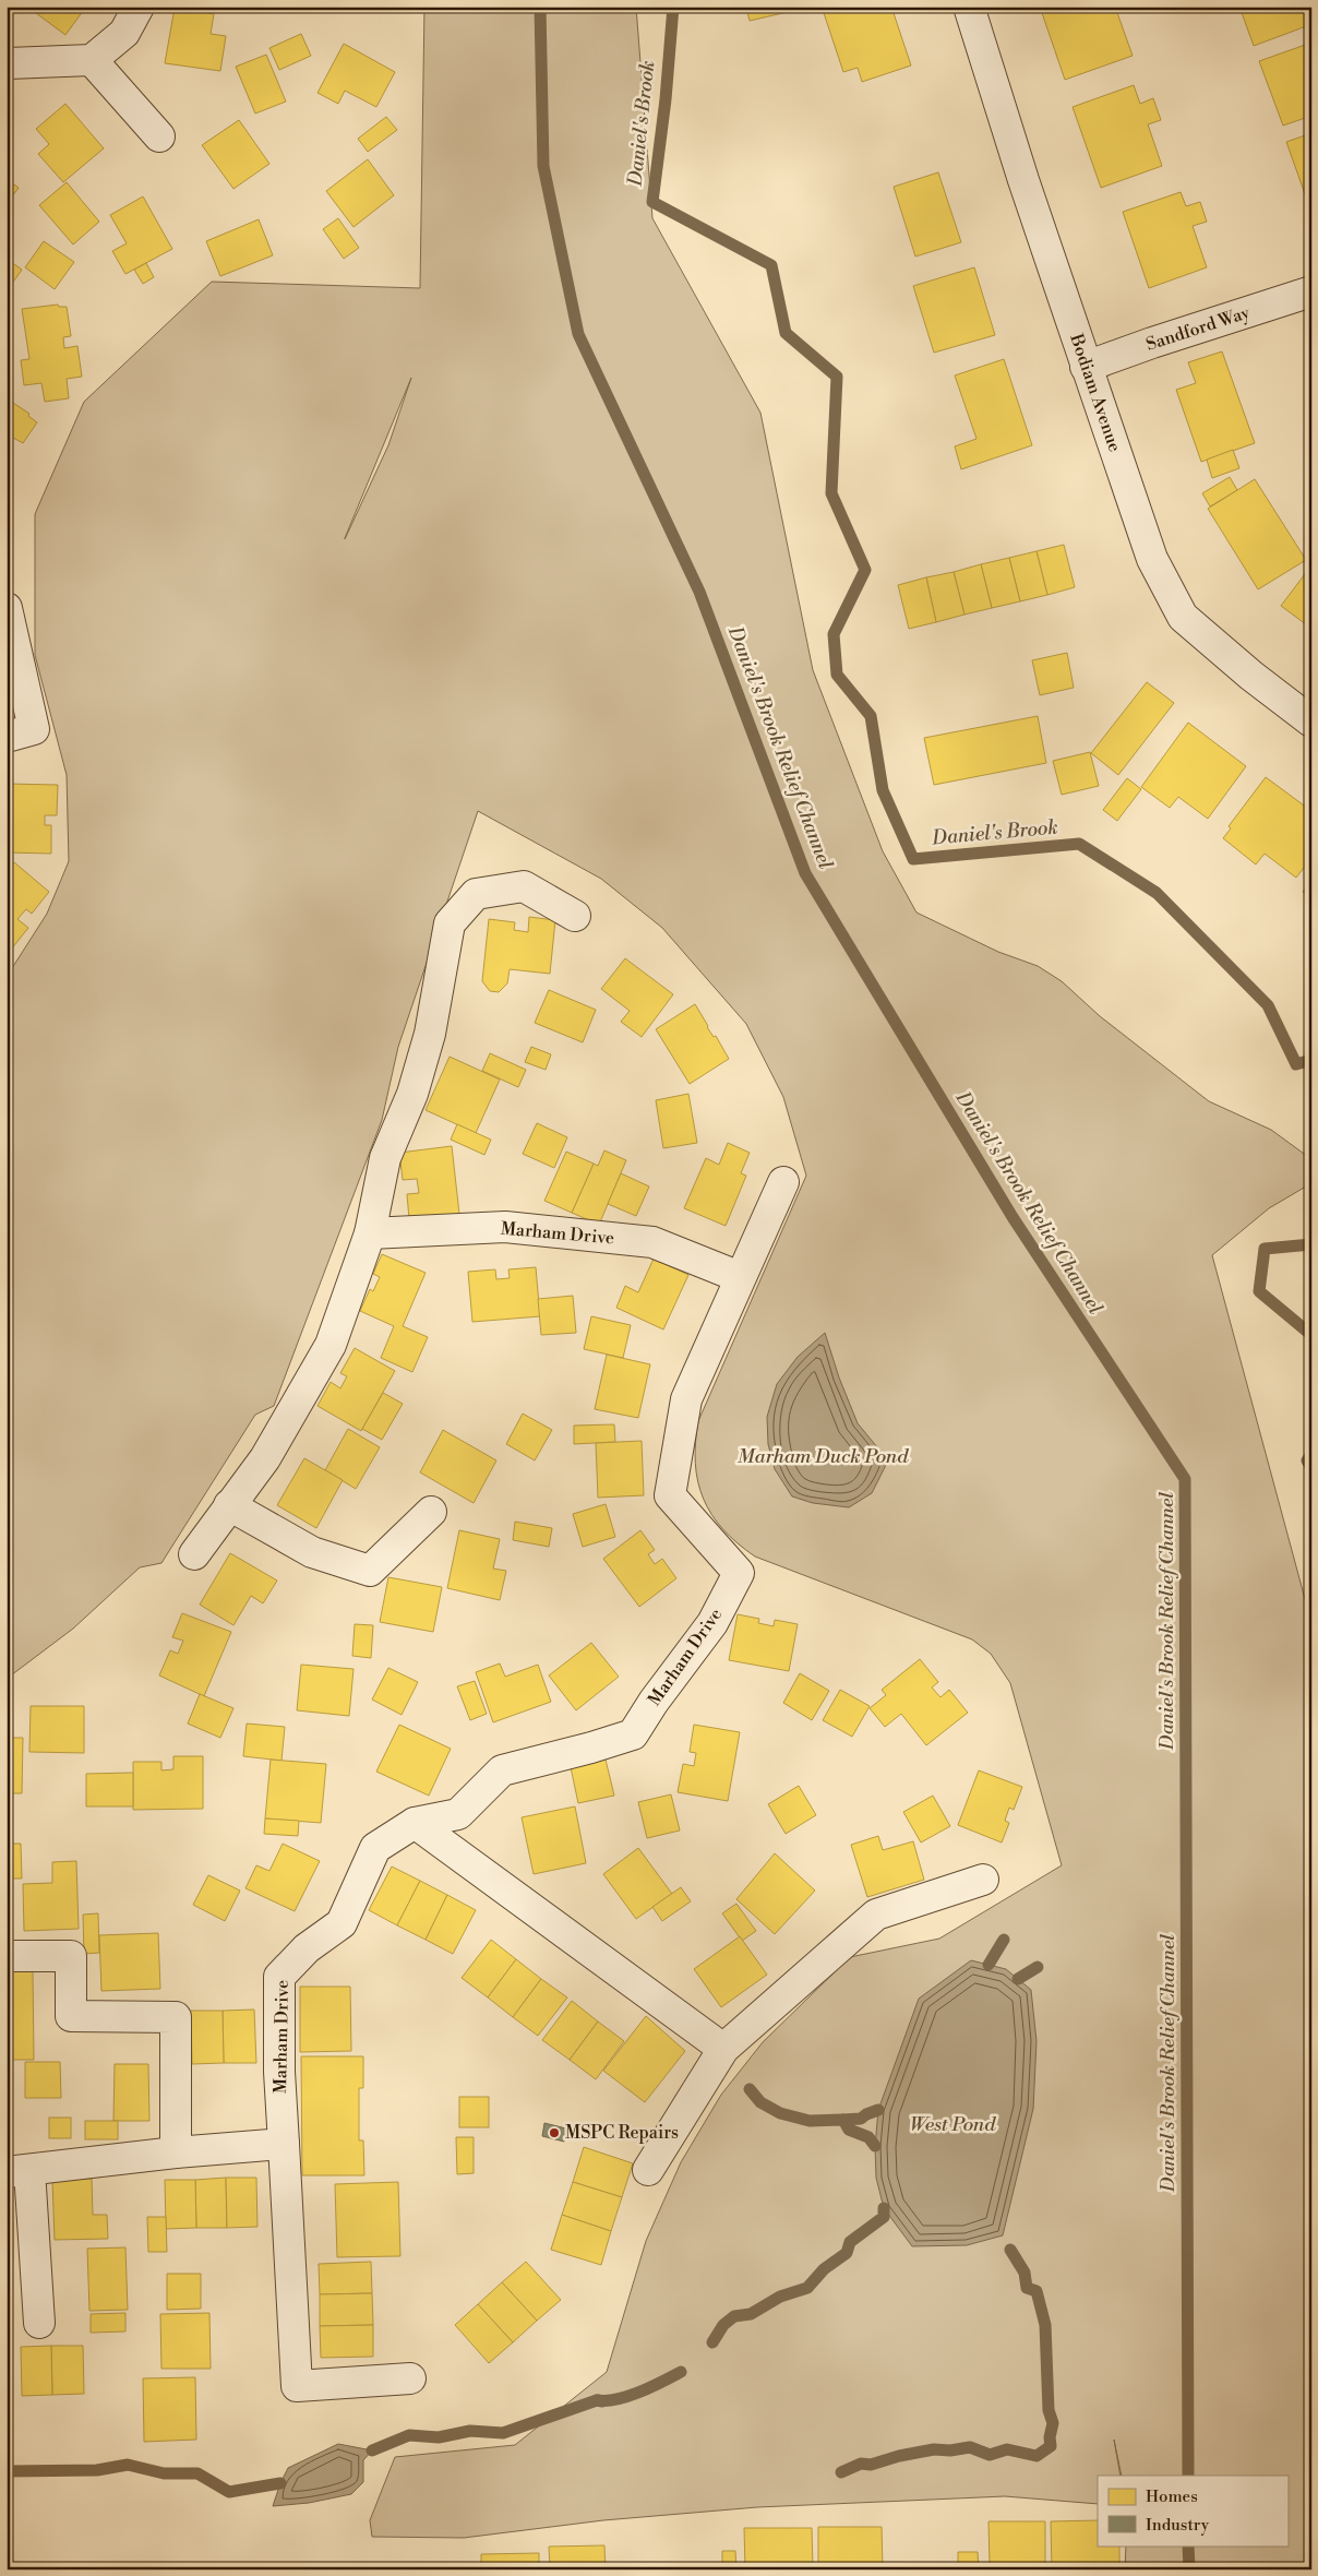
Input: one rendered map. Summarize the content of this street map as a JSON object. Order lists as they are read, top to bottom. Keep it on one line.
{"streets":{"street":["Sandford Way","Bodiam Avenue","Marham Drive"]},"crossings":[["Sandford Way","Bodiam Avenue"]],"water":["Daniel's Brook","Daniel's Brook Relief Channel","Marham Duck Pond","West Pond"],"places":["MSPC Repairs"],"legend":["Homes","Industry"]}
